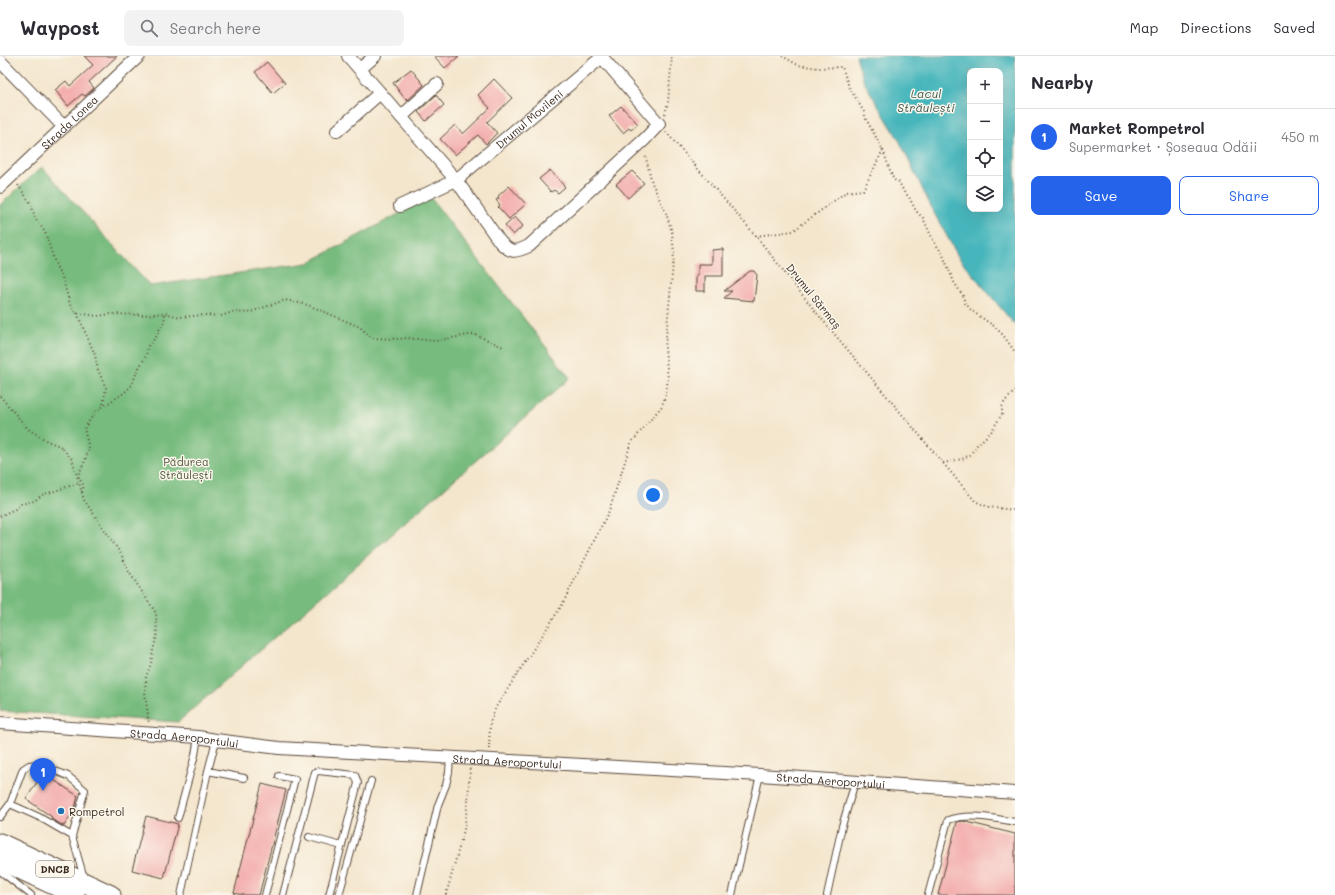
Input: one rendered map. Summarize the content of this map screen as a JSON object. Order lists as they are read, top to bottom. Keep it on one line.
{"streets":{"main road":["DNCB"],"street":["Drumul Movileni","Strada Lonea","Strada Aeroportului"],"path":["Drumul Sărmaș"]},"water":["Lacul Străulești"],"parks":["Pădurea Străulești"],"places":["Rompetrol"],"page":{"header":"Waypost","search":"Search here","nav":["Map","Directions","Saved"],"heading":"Nearby","map_buttons":["+","−"],"list":[{"mark":"1","name":"Market Rompetrol","note":"Supermarket · Șoseaua Odăii","value":"450 m"}],"buttons":["Save","Share"],"pins":"1"}}
